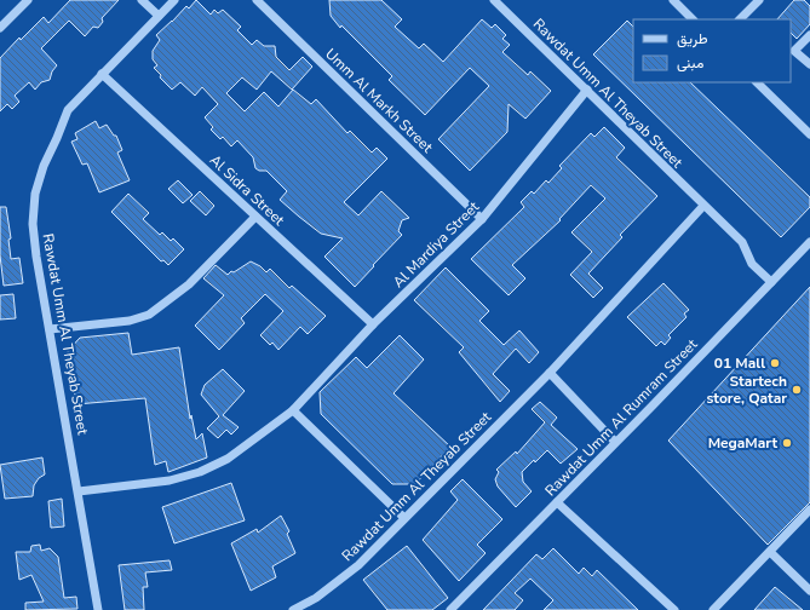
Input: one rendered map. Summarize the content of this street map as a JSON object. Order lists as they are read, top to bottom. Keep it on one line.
{"streets":{"street":["Rawdat Umm Al Theyab Street","Umm Al Markh Street","Al Sidra Street","Al Mardiya Street","Rawdat Umm Al Rumram Street"]},"crossings":[["Rawdat Umm Al Theyab Street","Al Sidra Street"],["Rawdat Umm Al Theyab Street","Al Mardiya Street"],["Rawdat Umm Al Theyab Street","Rawdat Umm Al Rumram Street"],["Umm Al Markh Street","Al Mardiya Street"],["Al Sidra Street","Al Mardiya Street"]],"places":["01 Mall","Startech store, Qatar","MegaMart"],"legend":["طريق","مبنى"]}
